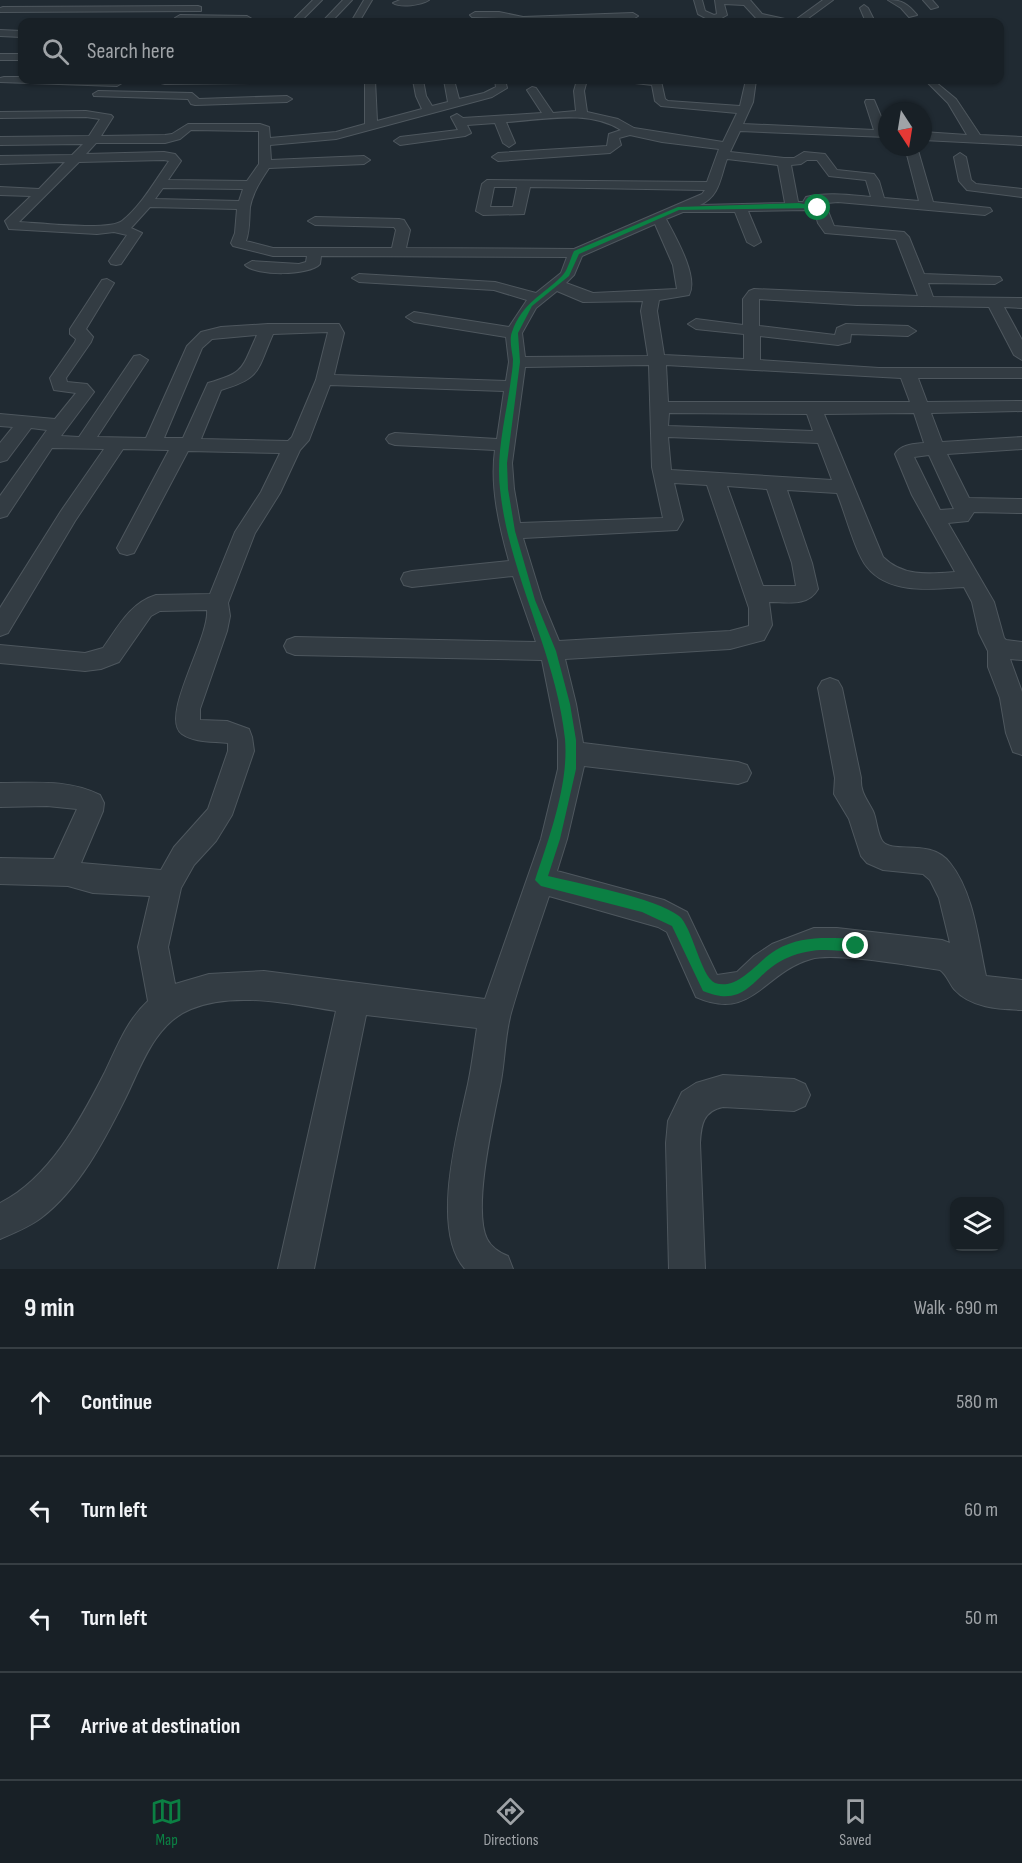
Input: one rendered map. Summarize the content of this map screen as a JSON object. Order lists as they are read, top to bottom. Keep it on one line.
{"north":"bottom","page":{"search":"Search here","heading":["9 min","Walk · 690 m"],"list":[["Continue","580 m"],["Turn left","60 m"],["Turn left","50 m"],"Arrive at destination"],"nav":["Map","Directions","Saved"]}}
